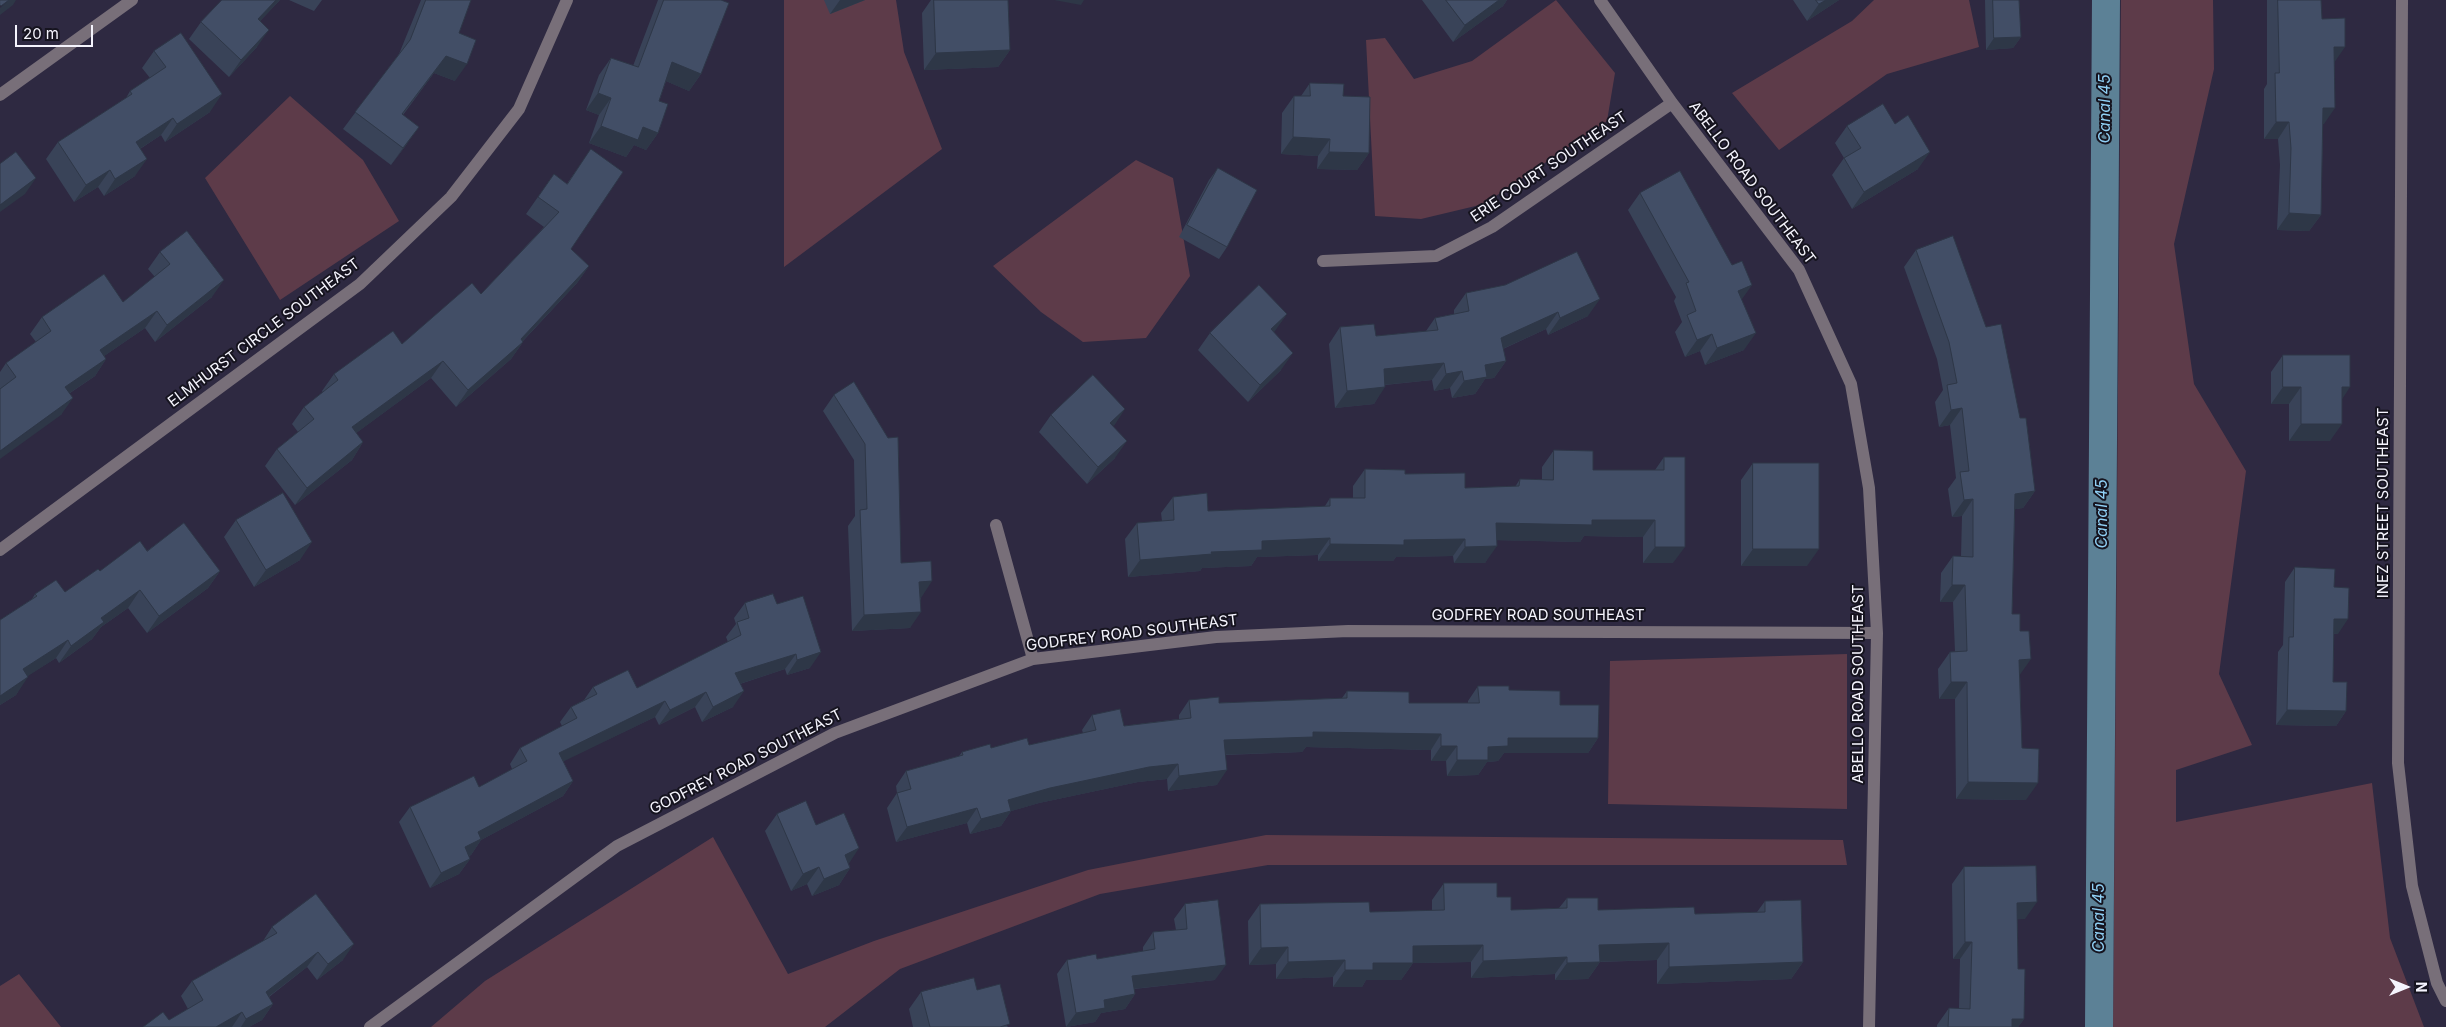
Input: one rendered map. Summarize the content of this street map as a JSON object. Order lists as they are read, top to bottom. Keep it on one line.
{"streets":{"street":["ERIE COURT SOUTHEAST","ABELLO ROAD SOUTHEAST","ELMHURST CIRCLE SOUTHEAST","INEZ STREET SOUTHEAST","GODFREY ROAD SOUTHEAST"]},"crossings":[["ERIE COURT SOUTHEAST","ABELLO ROAD SOUTHEAST"],["ABELLO ROAD SOUTHEAST","GODFREY ROAD SOUTHEAST"]],"water":["Canal 45"],"scale_bar":"20 m","north":"right"}
